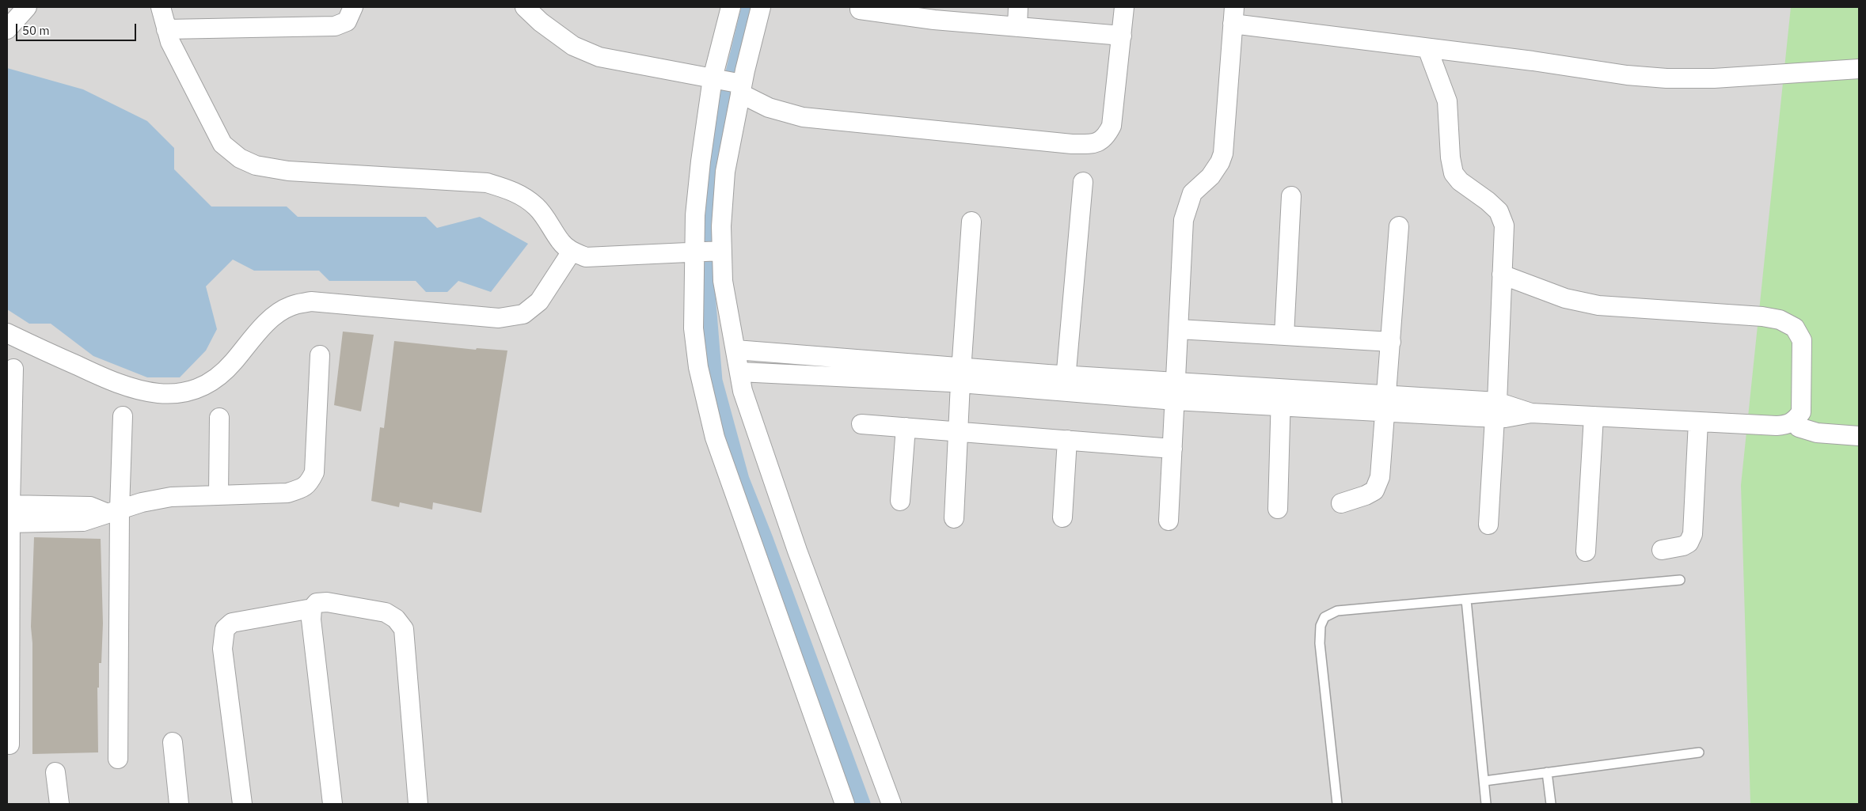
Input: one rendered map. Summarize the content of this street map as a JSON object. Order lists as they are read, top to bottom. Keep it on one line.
{"scale_bar":"50 m"}
